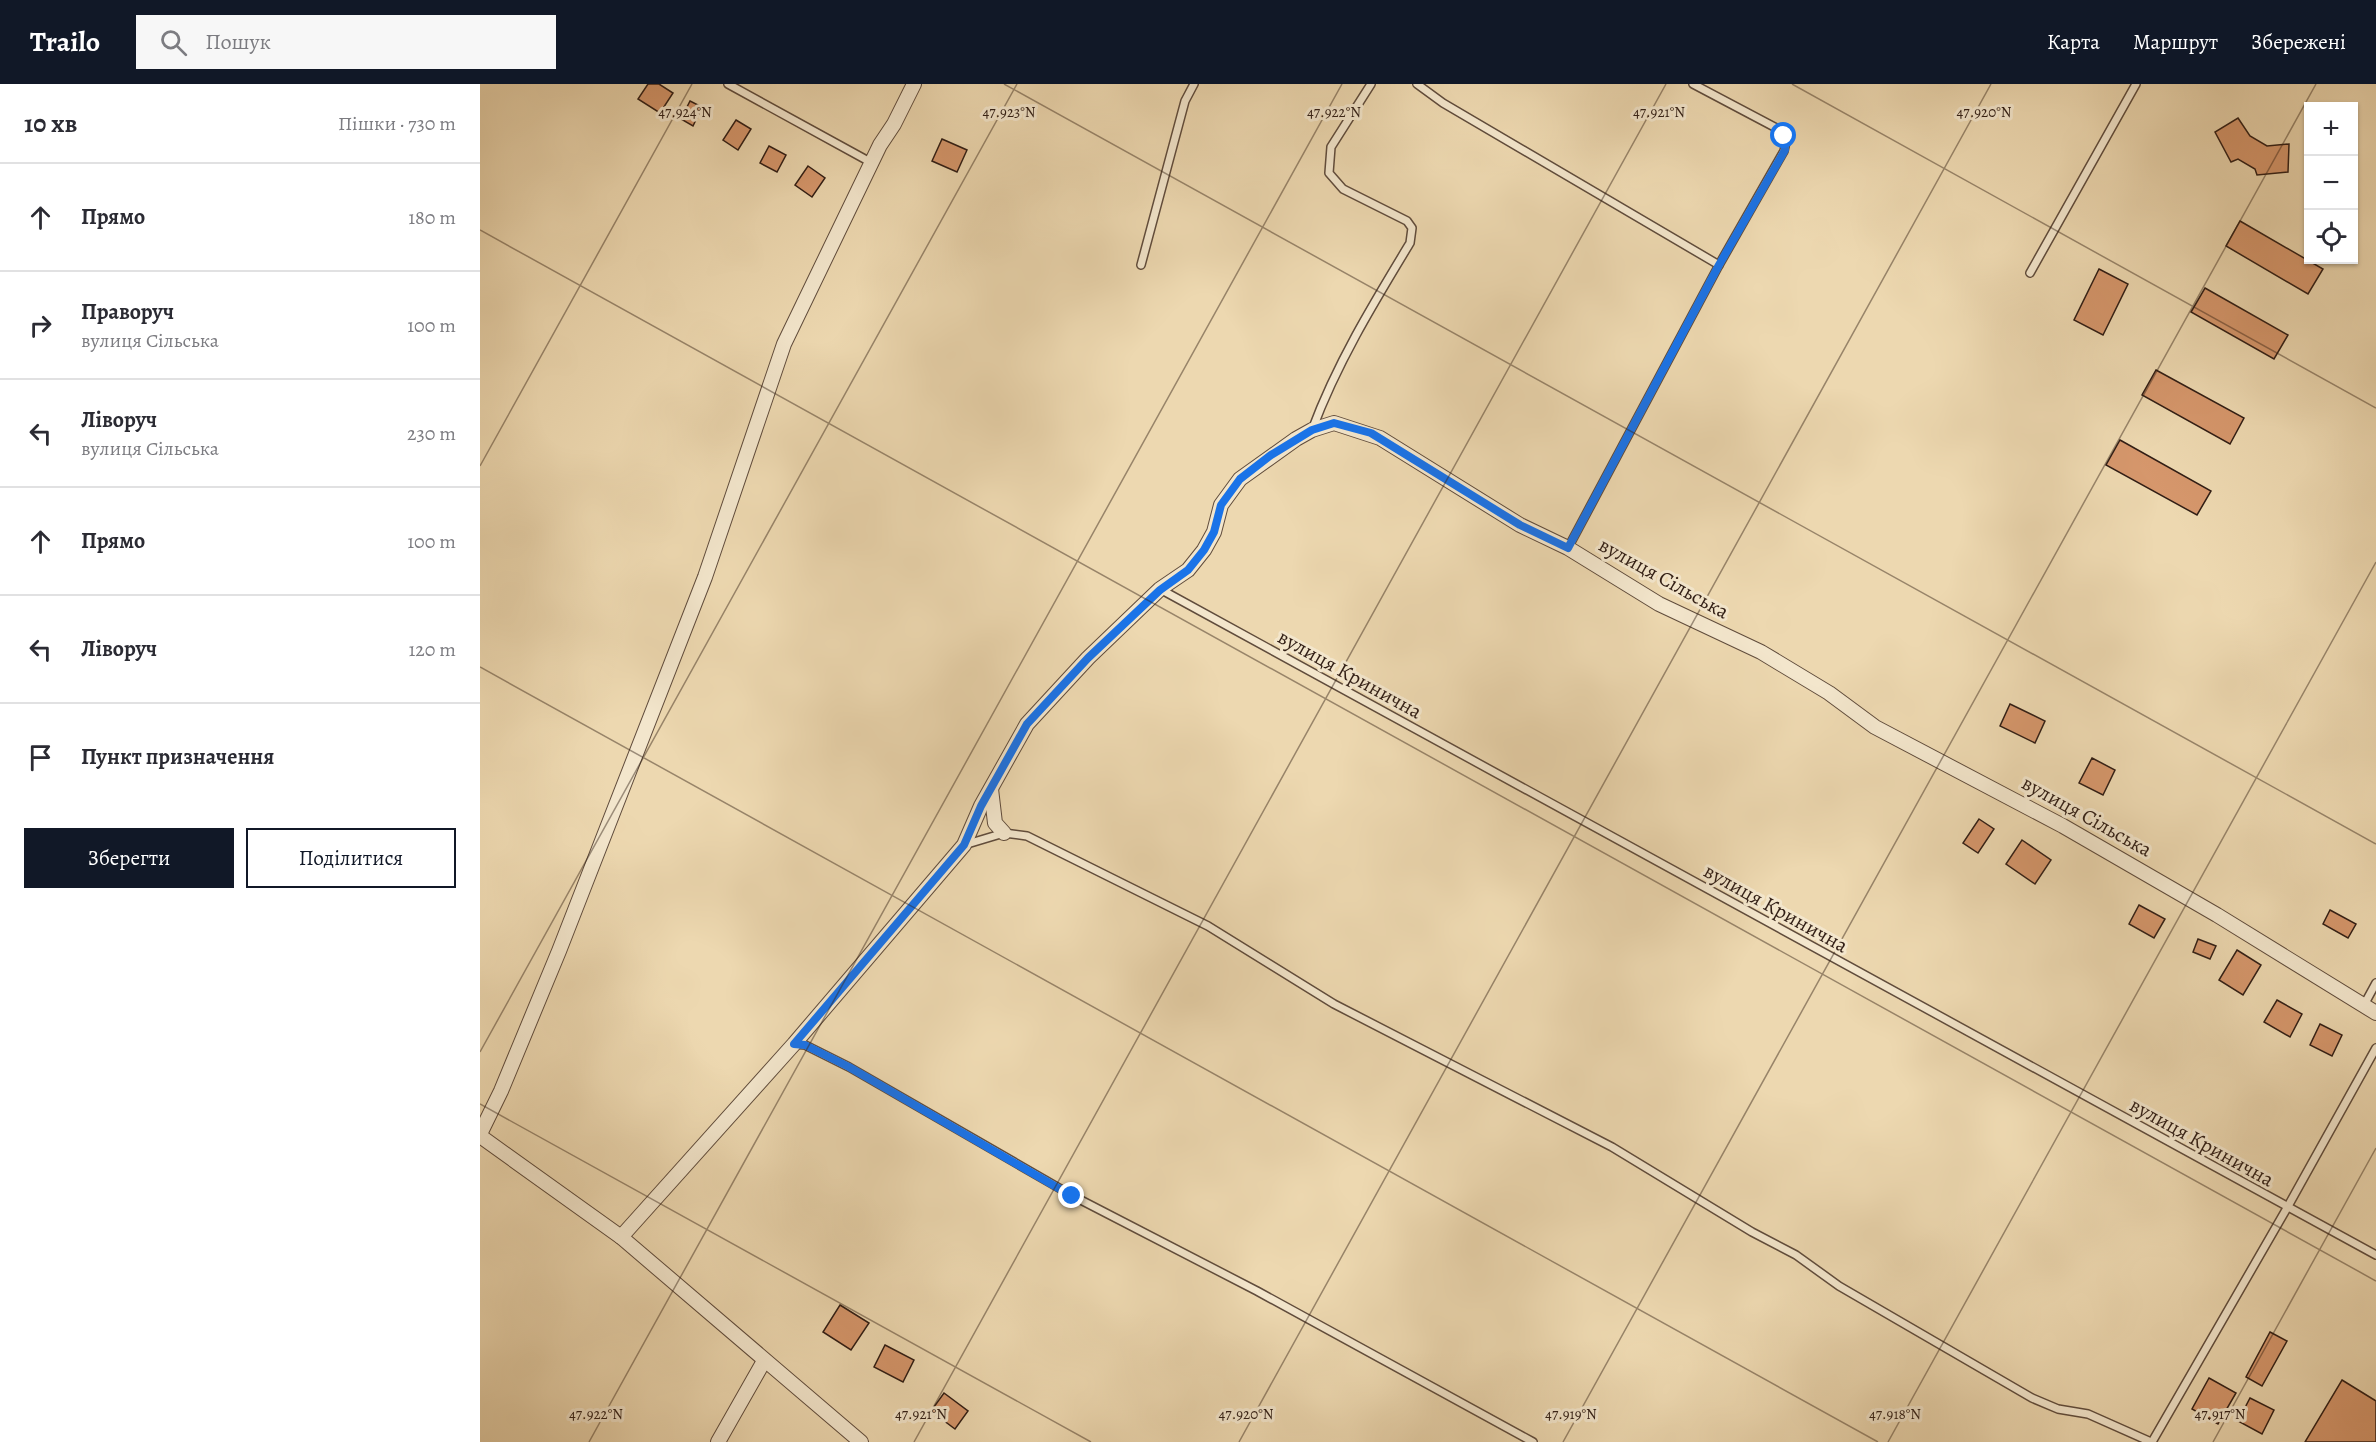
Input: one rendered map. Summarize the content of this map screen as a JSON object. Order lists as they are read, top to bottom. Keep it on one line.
{"streets":{"street":["вулиця Сільська"],"lane":["вулиця Кринична"]},"crossings":[["вулиця Сільська","вулиця Кринична"]],"page":{"header":"Trailo","search":"Пошук","nav":["Карта","Маршрут","Збережені"],"heading":["10 хв","Пішки · 730 m"],"map_buttons":["+","−"],"list":[["Прямо","180 m"],["Праворуч","вулиця Сільська","100 m"],["Ліворуч","вулиця Сільська","230 m"],["Прямо","100 m"],["Ліворуч","120 m"],"Пункт призначення"],"buttons":["Зберегти","Поділитися"]},"coordinates":["47.922°N","47.924°N","47.923°N","47.921°N","47.920°N","47.919°N","47.918°N","47.917°N"]}
